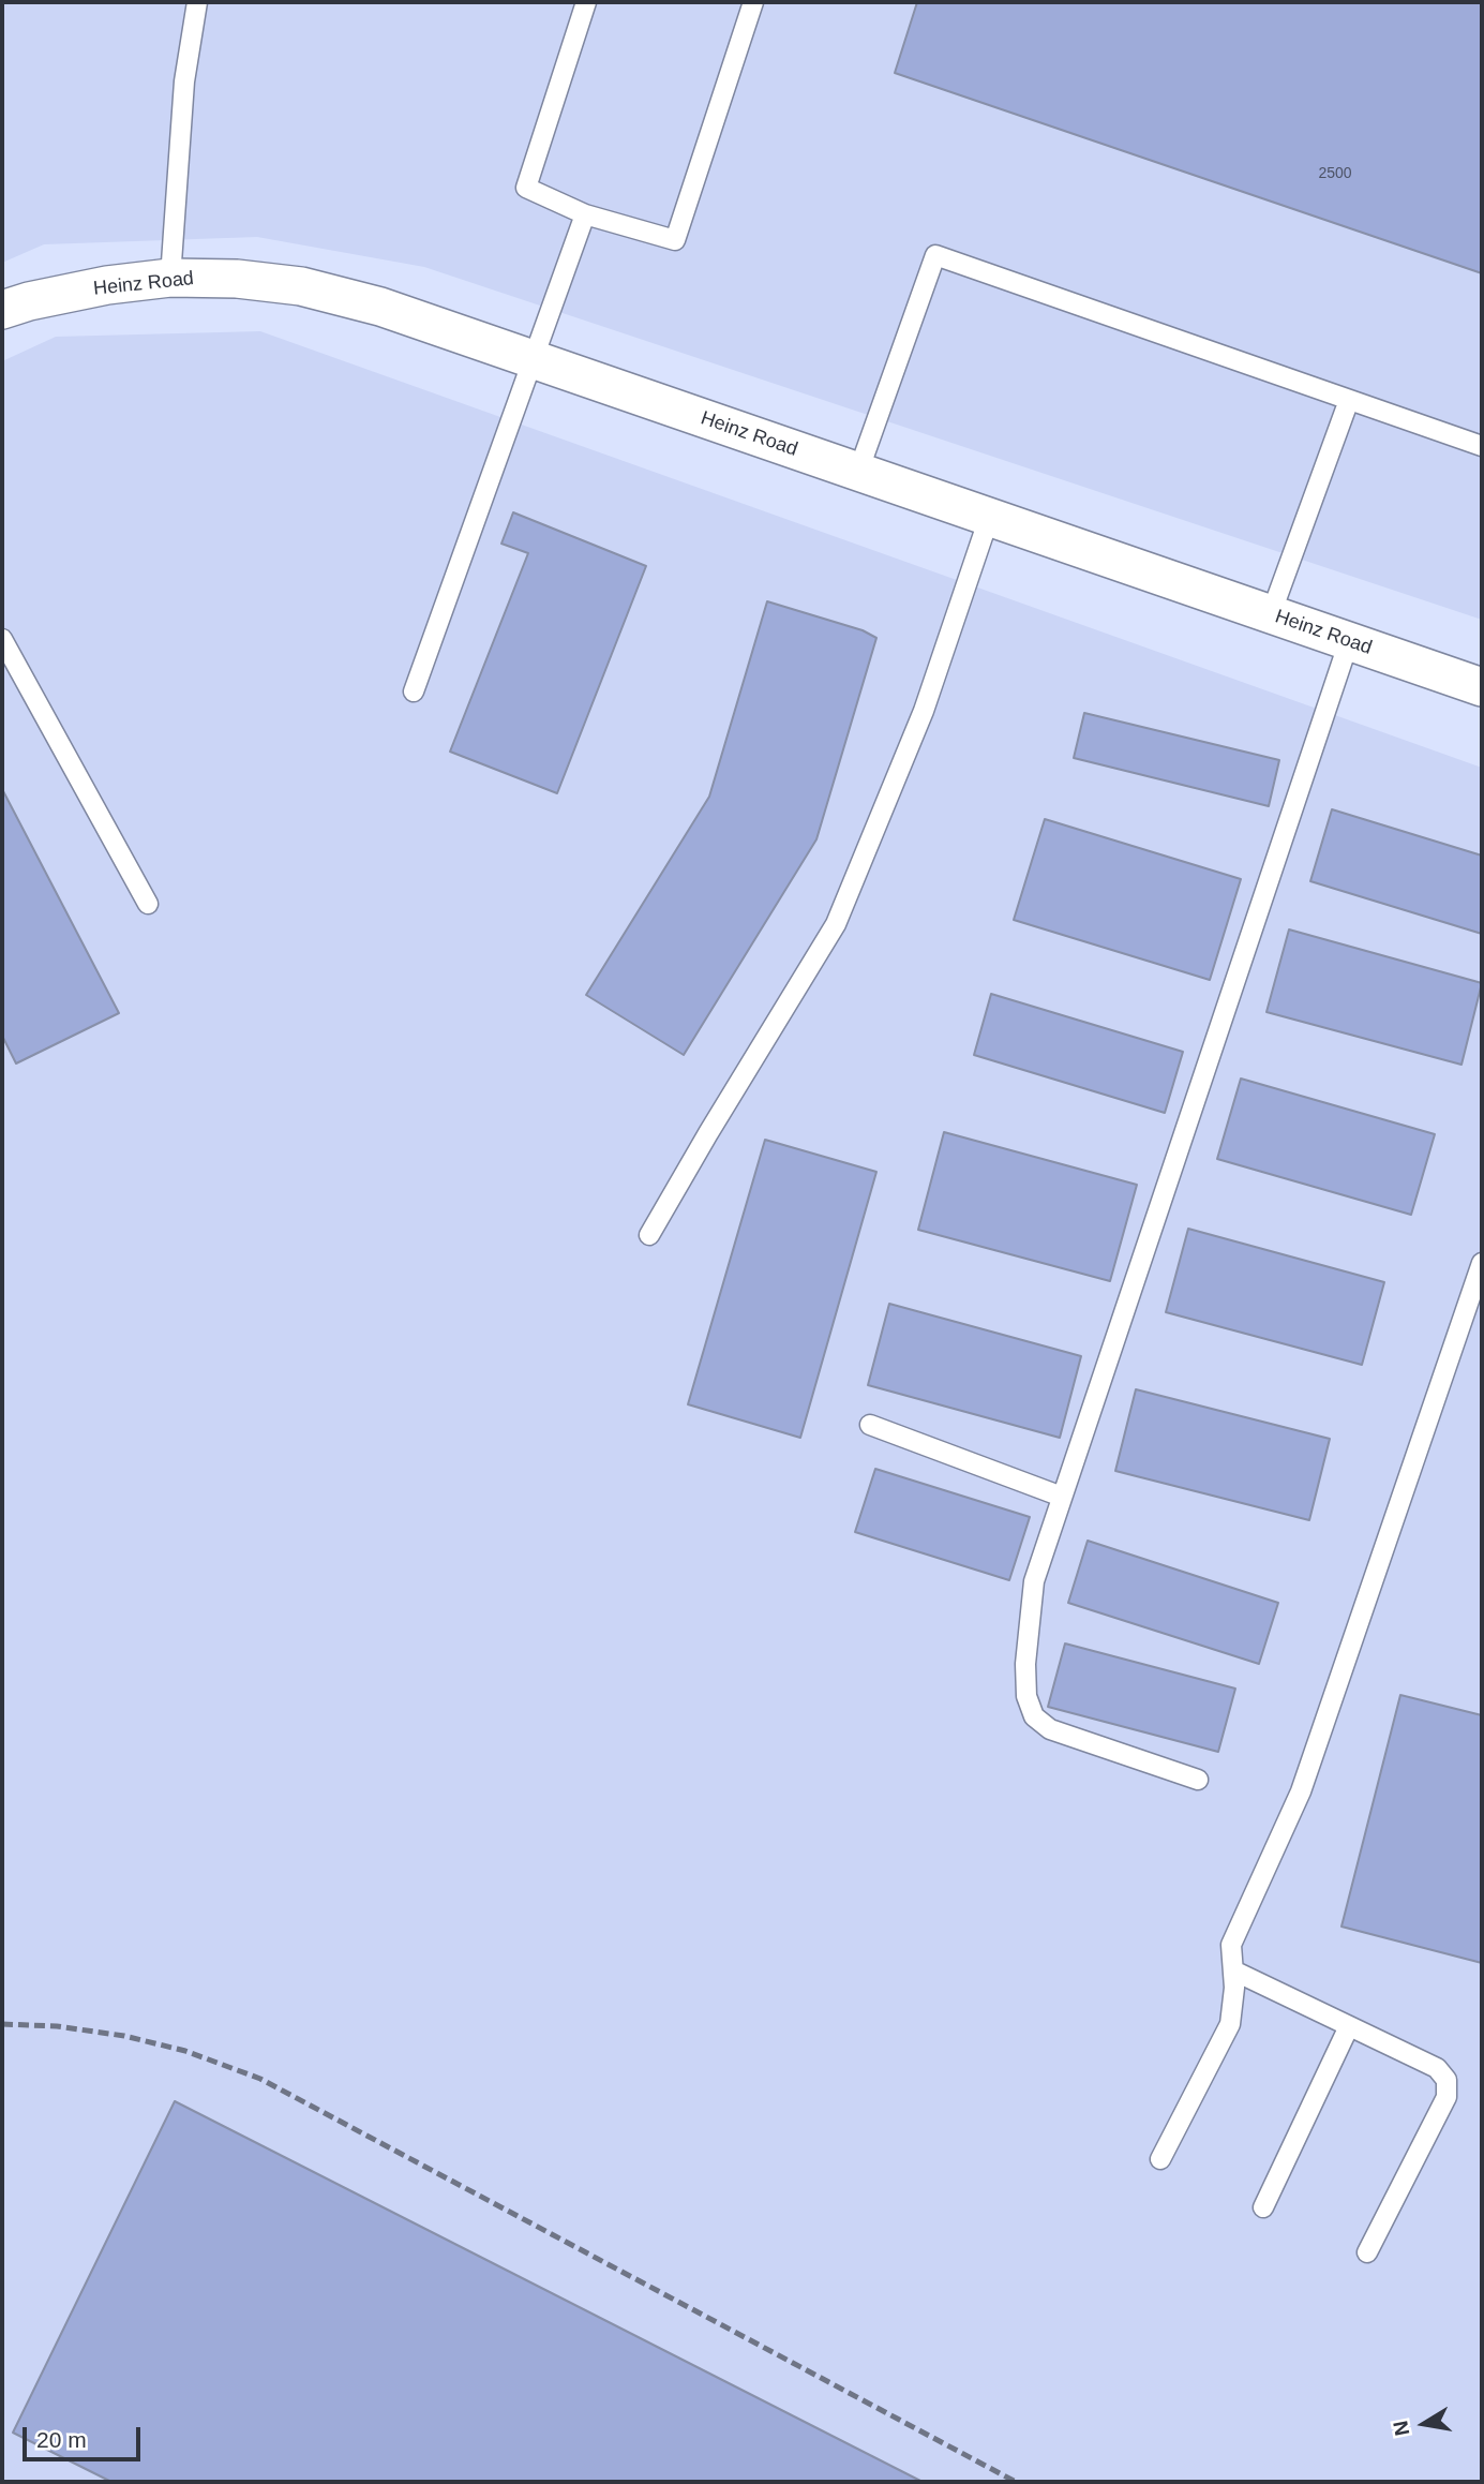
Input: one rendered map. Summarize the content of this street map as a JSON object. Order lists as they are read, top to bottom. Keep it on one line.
{"streets":{"street":["Heinz Road"]},"house_numbers":["2500"],"scale_bar":"20 m","north":"left"}
